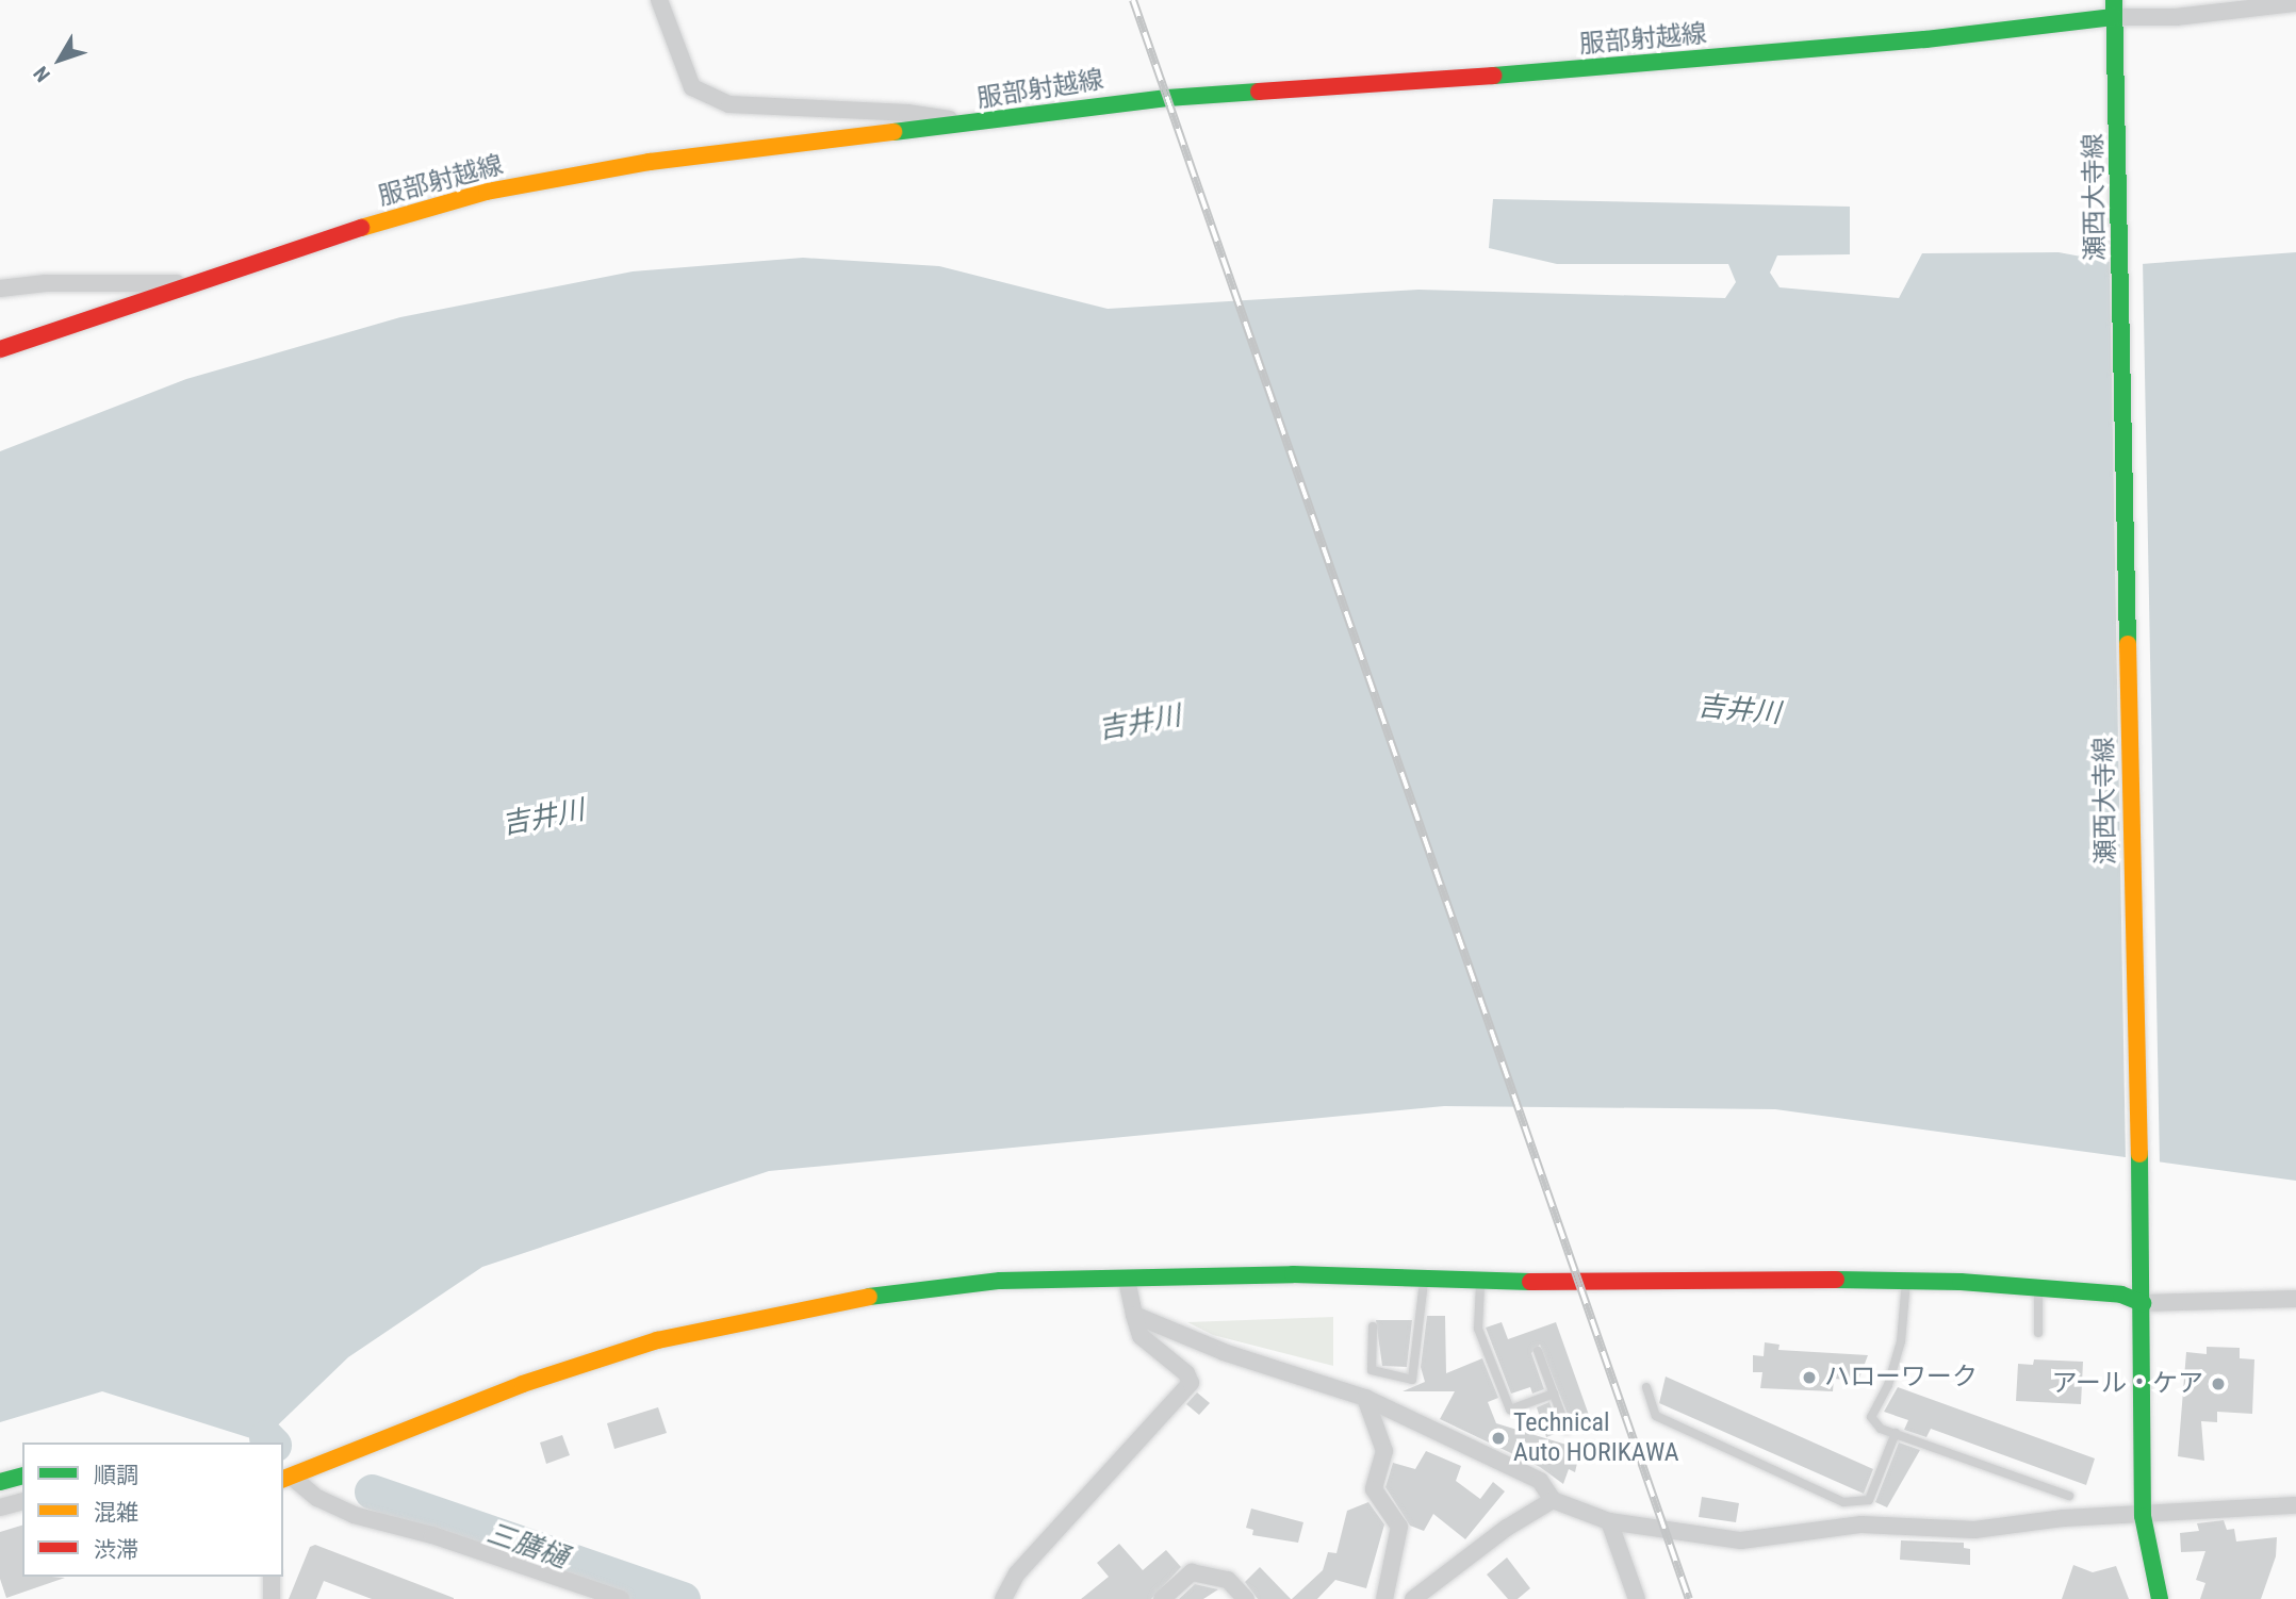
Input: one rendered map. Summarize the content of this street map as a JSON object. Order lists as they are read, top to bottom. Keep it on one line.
{"streets":{"main road":["服部射越線","瀬西大寺線"]},"crossings":[["服部射越線","瀬西大寺線"]],"water":["吉井川","三膳樋"],"places":["ハローワーク","アール・ケア","Technical Auto HORIKAWA"],"legend":["順調","混雑","渋滞"],"north":"bottom left"}
